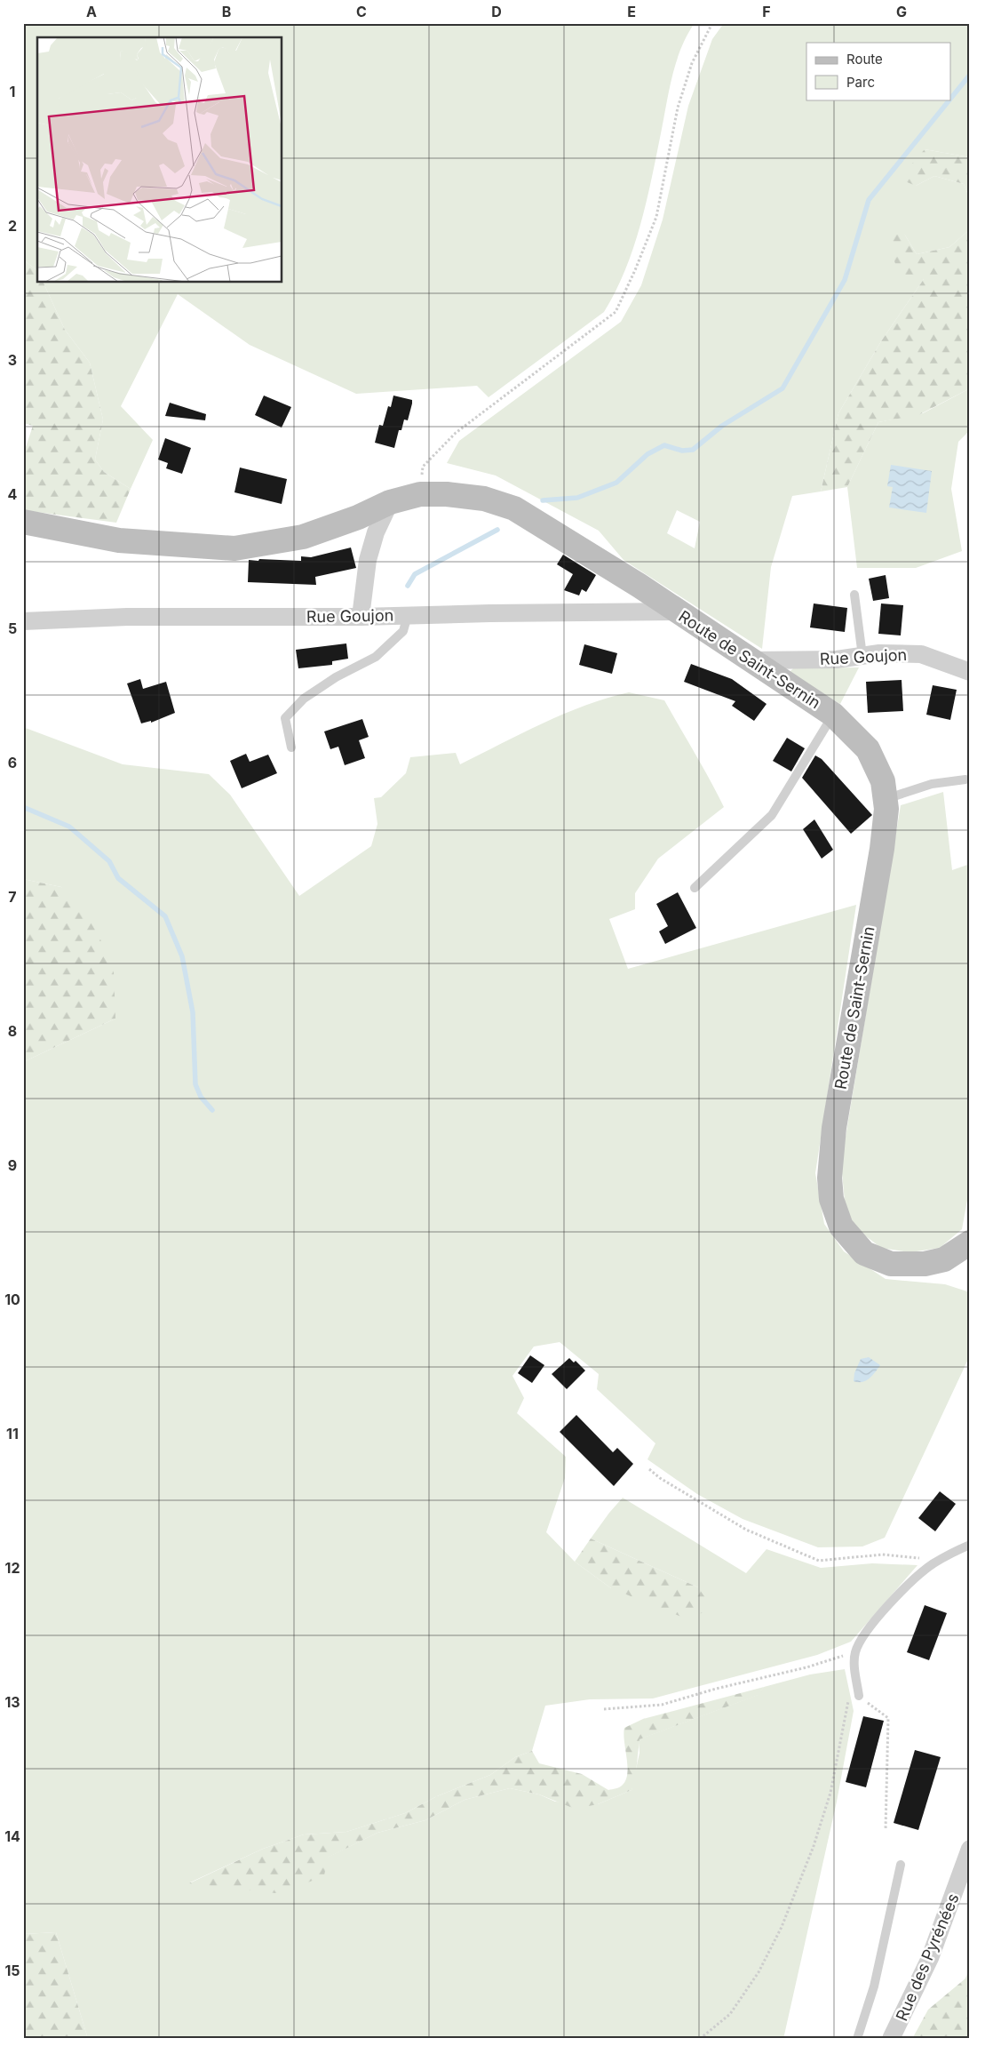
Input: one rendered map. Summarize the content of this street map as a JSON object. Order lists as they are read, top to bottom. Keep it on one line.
{"streets":{"street":["Rue Goujon","Route de Saint-Sernin","Rue des Pyrénées"]},"crossings":[["Rue Goujon","Route de Saint-Sernin"]],"legend":["Route","Parc"],"grid":{"columns":["A","B","C","D","E","F","G"],"rows":["1","2","3","4","5","6","7","8","9","10","11","12","13","14","15"]}}
